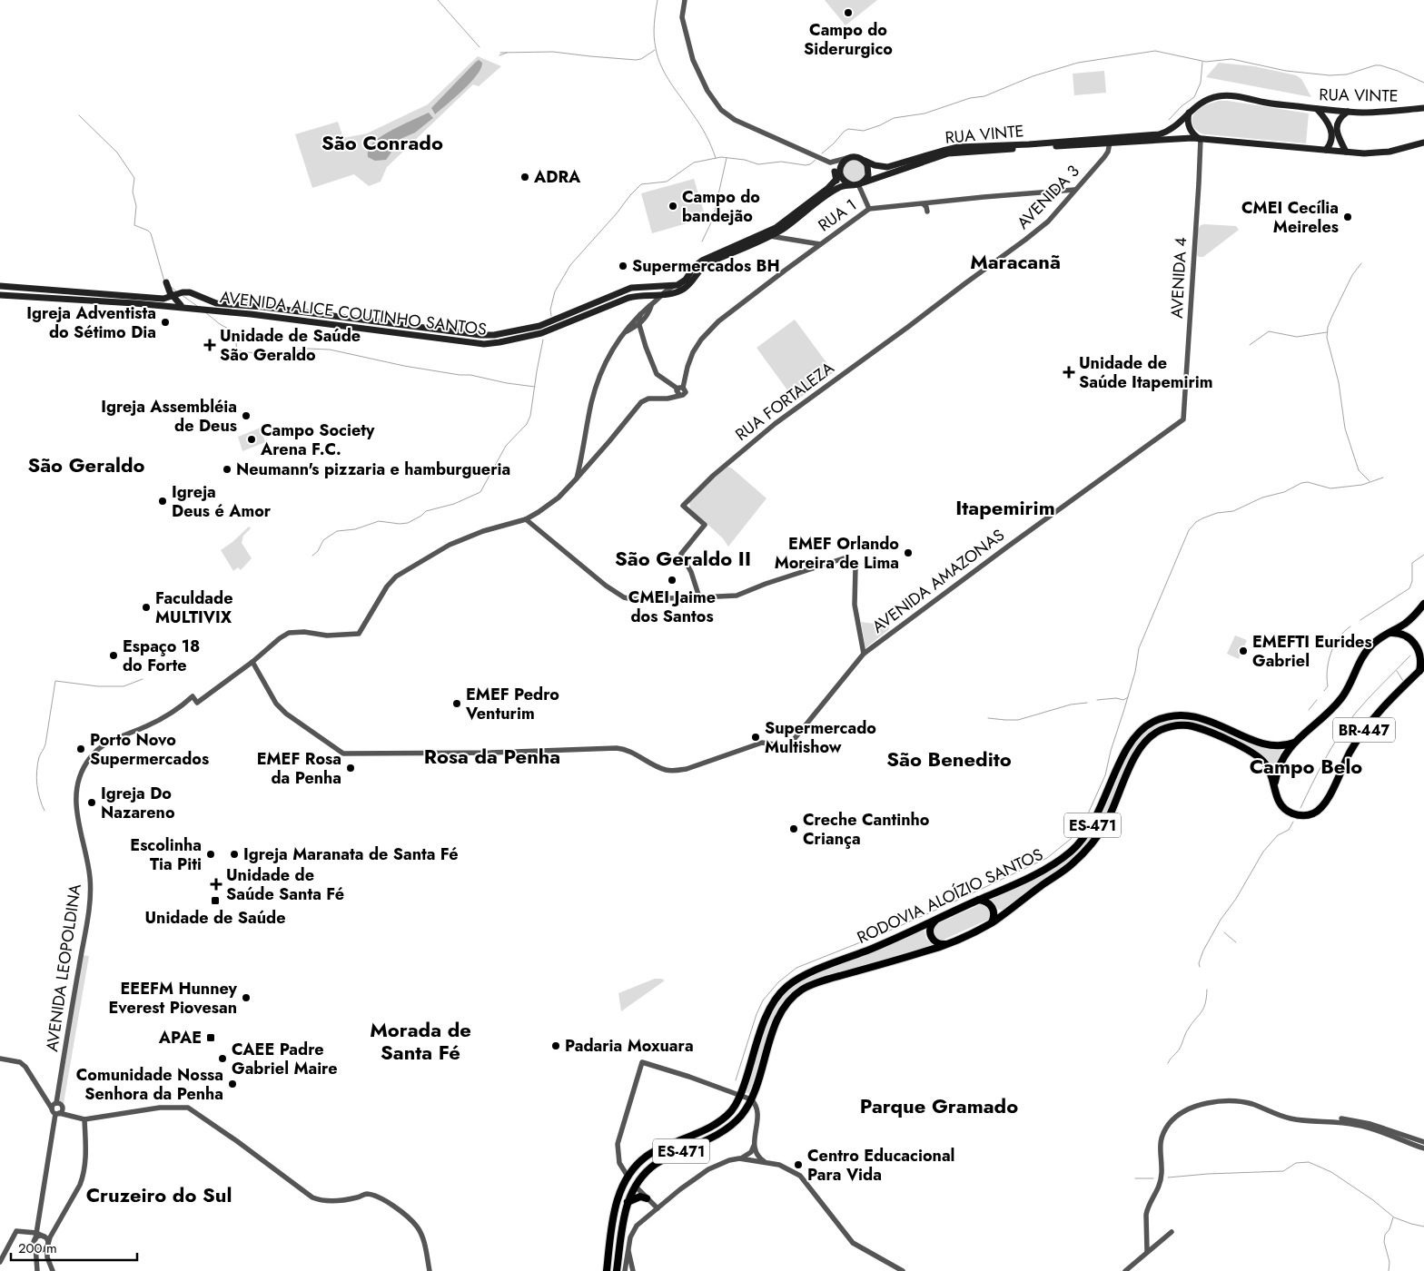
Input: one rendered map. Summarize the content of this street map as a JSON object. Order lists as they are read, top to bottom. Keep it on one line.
{"streets":{"main road":["RUA VINTE","AVENIDA ALICE COUTINHO SANTOS","BR-447","ES-471","RODOVIA ALOÍZIO SANTOS"],"street":["AVENIDA 3","RUA 1","AVENIDA 4","RUA FORTALEZA","AVENIDA AMAZONAS","AVENIDA LEOPOLDINA"]},"crossings":[["RUA VINTE","AVENIDA 3"],["RUA VINTE","AVENIDA ALICE COUTINHO SANTOS"],["AVENIDA 3","RUA 1"],["AVENIDA 3","AVENIDA ALICE COUTINHO SANTOS"],["AVENIDA 3","RUA FORTALEZA"],["AVENIDA 4","AVENIDA ALICE COUTINHO SANTOS"],["AVENIDA 4","AVENIDA AMAZONAS"],["AVENIDA AMAZONAS","AVENIDA LEOPOLDINA"],["BR-447","RODOVIA ALOÍZIO SANTOS"]],"districts":["São Conrado","Maracanã","São Geraldo","Itapemirim","São Geraldo II","Rosa da Penha","São Benedito","Campo Belo","Morada de Santa Fé","Parque Gramado","Cruzeiro do Sul"],"places":{"other":["Campo do Siderurgico","ADRA","Campo do bandejão","CMEI Cecília Meireles","Supermercados BH","Igreja Adventista do Sétimo Dia","Igreja Assembléia de Deus","Campo Society Arena F.C.","Neumann's pizzaria e hamburgueria","Igreja Deus é Amor","EMEF Orlando Moreira de Lima","CMEI Jaime dos Santos","Faculdade MULTIVIX","EMEFTI Eurides Gabriel","Espaço 18 do Forte","EMEF Pedro Venturim","Supermercado Multishow","Porto Novo Supermercados","EMEF Rosa da Penha","Igreja Do Nazareno","Creche Cantinho Criança","Escolinha Tia Piti","Igreja Maranata de Santa Fé","EEEFM Hunney Everest Piovesan","Padaria Moxuara","CAEE Padre Gabriel Maire","Comunidade Nossa Senhora da Penha","Centro Educacional Para Vida"],"health":["Unidade de Saúde São Geraldo","Unidade de Saúde Itapemirim","Unidade de Saúde Santa Fé"],"transit":["Unidade de Saúde","APAE"]},"scale_bar":"200 m"}
